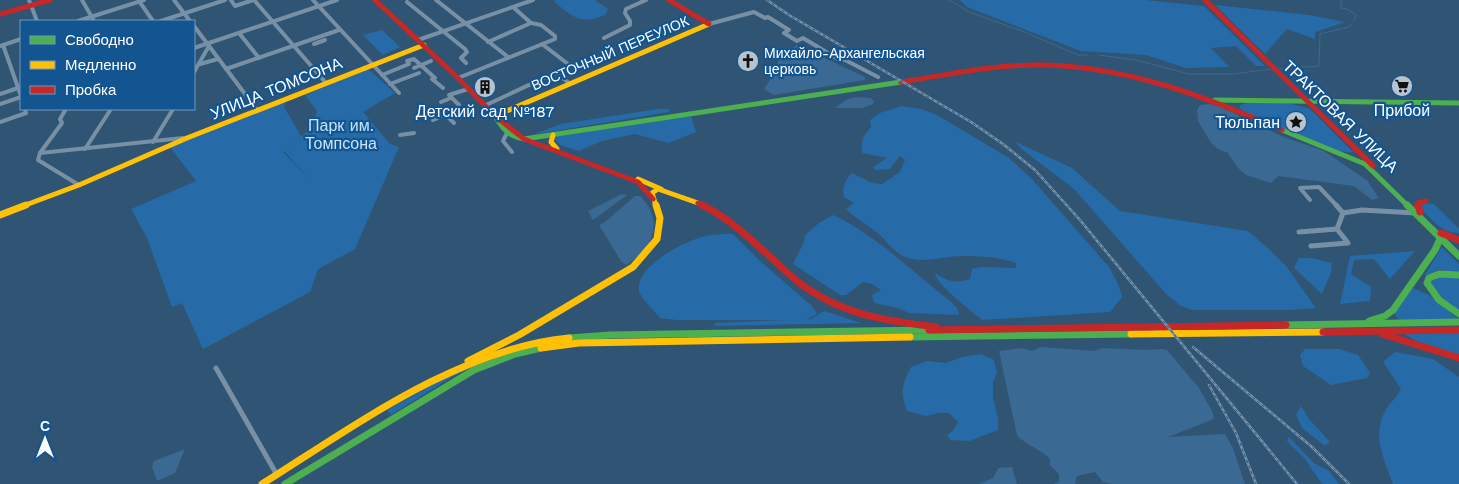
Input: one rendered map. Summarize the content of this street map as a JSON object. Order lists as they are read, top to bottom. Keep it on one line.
{"streets":{"main road":["ВОСТОЧНЫЙ ПЕРЕУЛОК","УЛИЦА ТОМСОНА","ТРАКТОВАЯ УЛИЦА"]},"parks":["Парк им. Томпсона"],"places":{"church":["Михайло-Архангельская церковь"],"supermarket":["Прибой"],"building":["Детский сад №187"],"place":["Тюльпан"]},"legend":["Свободно","Медленно","Пробка"],"north":"top"}
